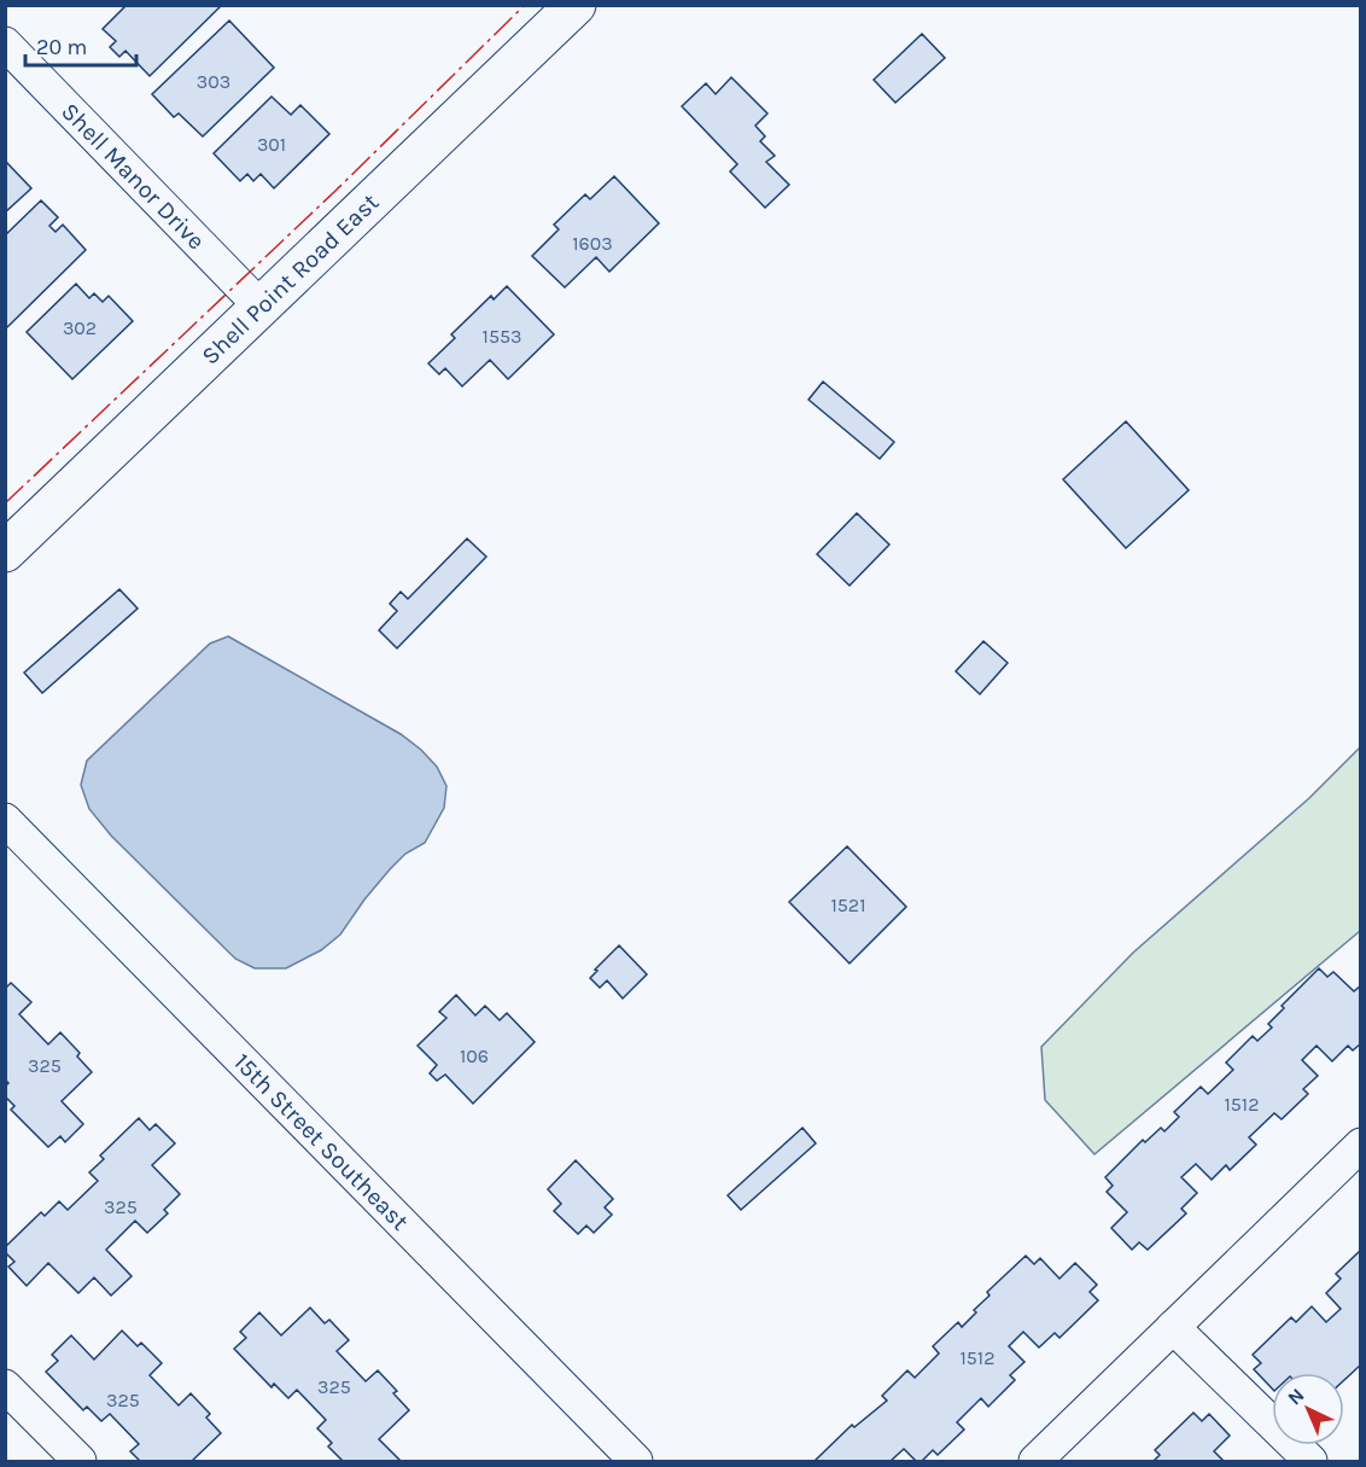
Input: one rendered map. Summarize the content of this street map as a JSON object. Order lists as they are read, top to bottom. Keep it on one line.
{"streets":{"street":["Shell Manor Drive","Shell Point Road East","15th Street Southeast"]},"crossings":[["Shell Manor Drive","Shell Point Road East"]],"house_numbers":["303","301","1603","302","1553","1521","106","325","1512","325","1512","325","325"],"scale_bar":"20 m","north":"top left"}
